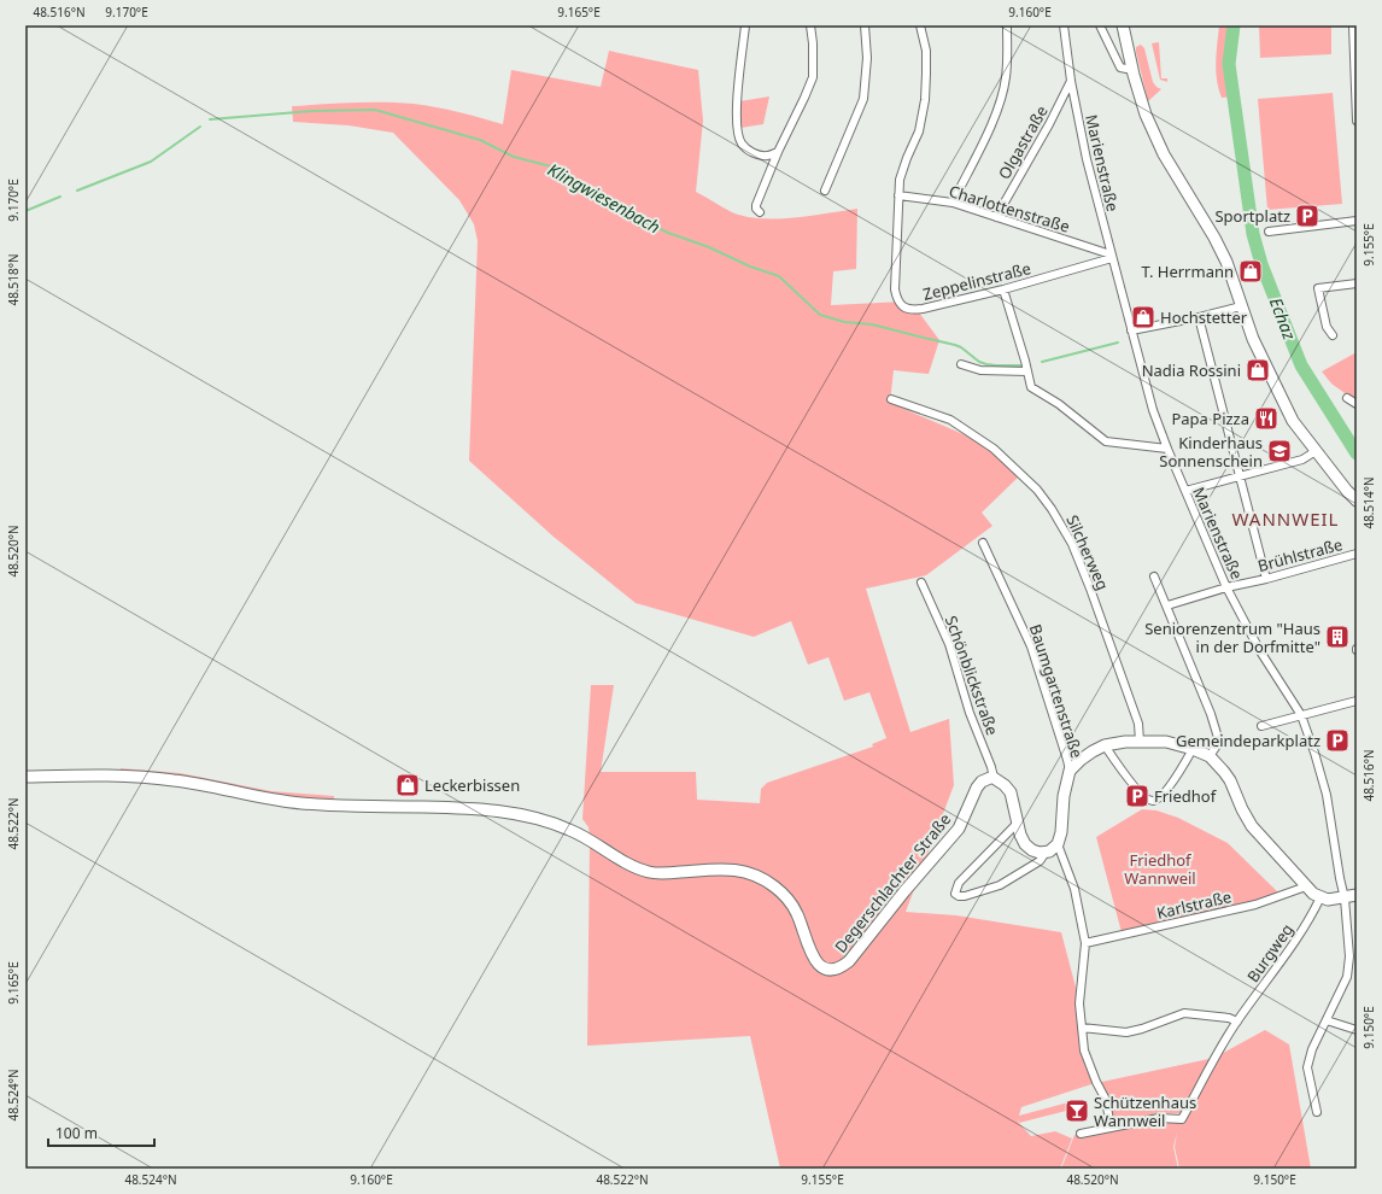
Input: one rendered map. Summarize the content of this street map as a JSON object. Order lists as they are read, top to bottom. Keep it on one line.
{"streets":{"street":["Olgastraße","Marienstraße","Charlottenstraße","Zeppelinstraße","Silcherweg","Brühlstraße","Schönblickstraße","Baumgartenstraße","Degerschlachter Straße","Karlstraße","Burgweg"]},"crossings":[["Olgastraße","Marienstraße"],["Olgastraße","Charlottenstraße"],["Marienstraße","Charlottenstraße"],["Marienstraße","Zeppelinstraße"],["Marienstraße","Brühlstraße"],["Charlottenstraße","Zeppelinstraße"],["Schönblickstraße","Degerschlachter Straße"]],"districts":["WANNWEIL"],"water":["Klingwiesenbach","Echaz"],"parks":["Friedhof Wannweil"],"places":{"parking":["Sportplatz","Gemeindeparkplatz","Friedhof"],"shop":["T. Herrmann","Hochstetter","Nadia Rossini","Leckerbissen"],"restaurant":["Papa Pizza"],"school or university":["Kinderhaus Sonnenschein"],"building":["Seniorenzentrum \"Haus in der Dorfmitte\""],"bar":["Schützenhaus Wannweil"]},"scale_bar":"100 m","coordinates":["48.516°N","9.170°E","9.165°E","9.160°E","9.155°E","48.518°N","48.514°N","48.520°N","48.522°N","9.150°E","48.524°N"]}
